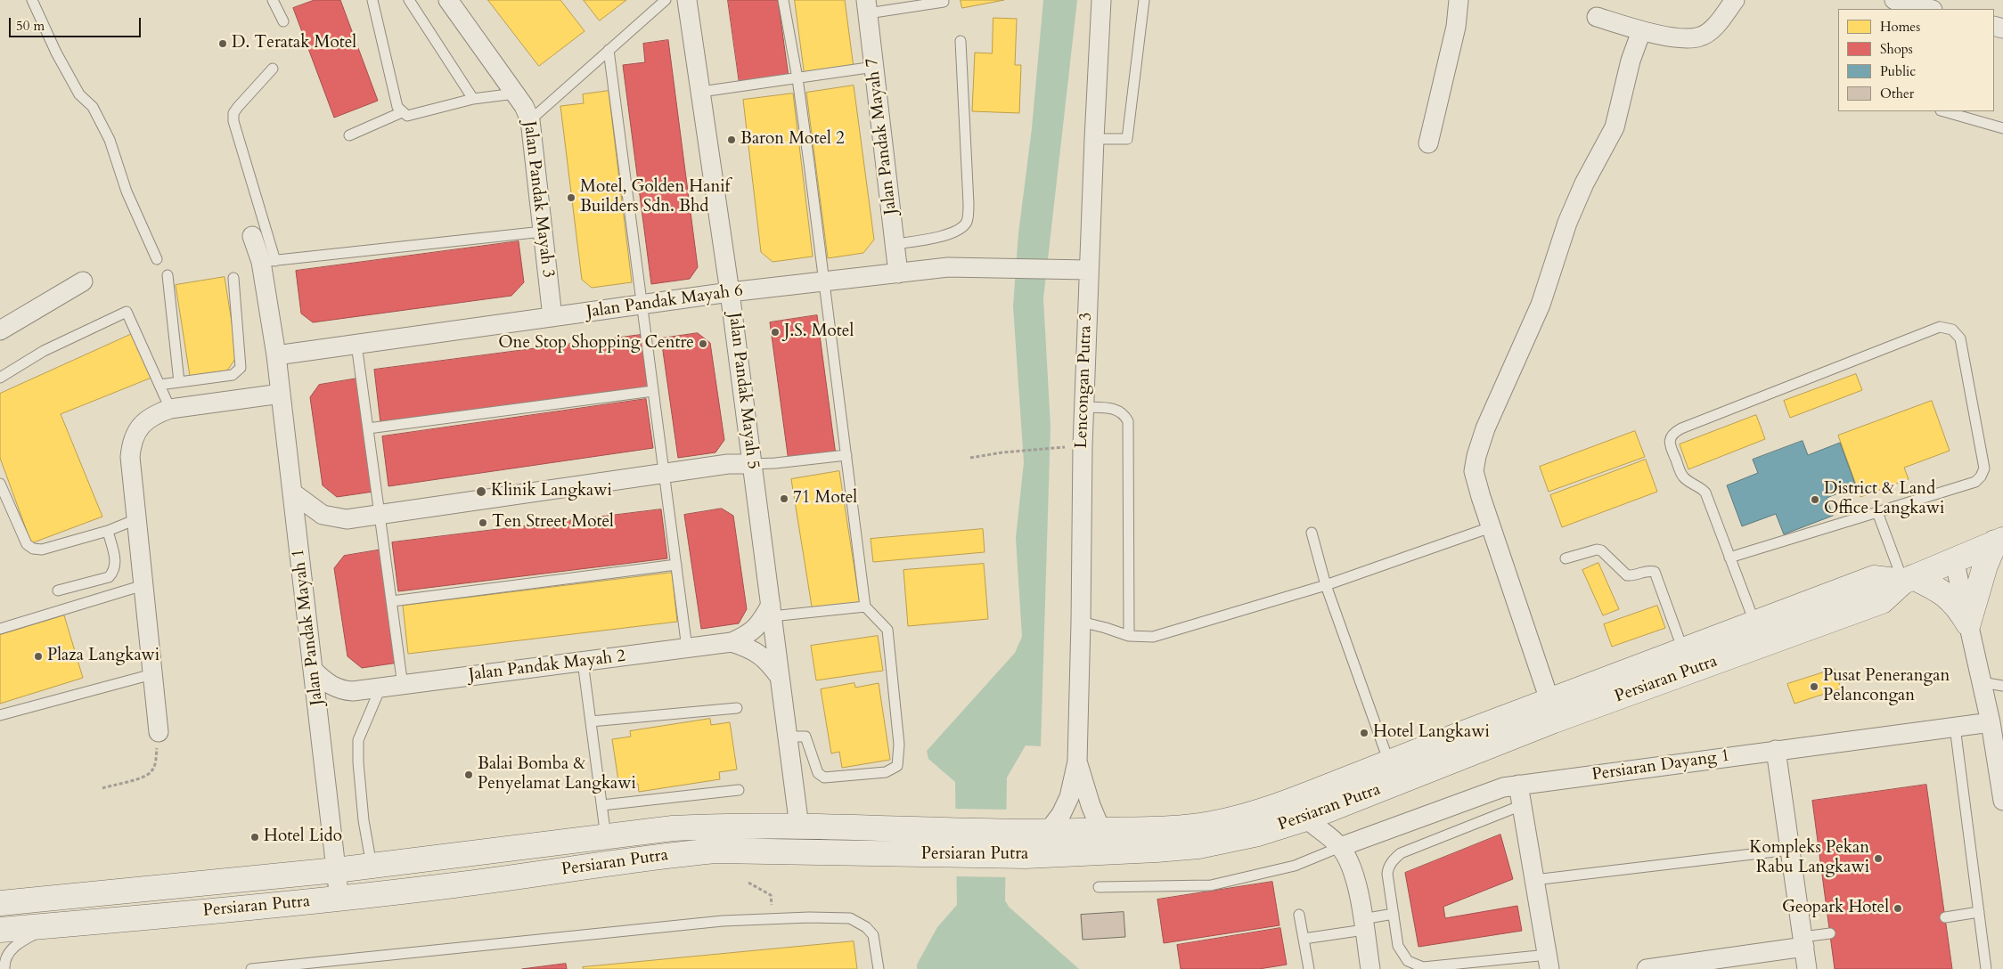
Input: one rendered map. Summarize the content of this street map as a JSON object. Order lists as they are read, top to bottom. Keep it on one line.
{"streets":{"main road":["Persiaran Putra"],"street":["Jalan Pandak Mayah 7","Jalan Pandak Mayah 3","Jalan Pandak Mayah 6","Lencongan Putra 3","Jalan Pandak Mayah 5","Jalan Pandak Mayah 1","Jalan Pandak Mayah 2","Persiaran Dayang 1"]},"crossings":[["Jalan Pandak Mayah 7","Jalan Pandak Mayah 6"],["Jalan Pandak Mayah 3","Jalan Pandak Mayah 6"],["Jalan Pandak Mayah 6","Lencongan Putra 3"],["Jalan Pandak Mayah 6","Jalan Pandak Mayah 5"],["Jalan Pandak Mayah 6","Jalan Pandak Mayah 1"],["Jalan Pandak Mayah 5","Jalan Pandak Mayah 2"],["Jalan Pandak Mayah 5","Persiaran Putra"],["Jalan Pandak Mayah 1","Jalan Pandak Mayah 2"],["Jalan Pandak Mayah 1","Persiaran Putra"]],"places":["D. Teratak Motel","Baron Motel 2","Motel, Golden Hanif Builders Sdn. Bhd","J.S. Motel","One Stop Shopping Centre","Klinik Langkawi","71 Motel","District & Land Office Langkawi","Ten Street Motel","Plaza Langkawi","Pusat Penerangan Pelancongan","Hotel Langkawi","Balai Bomba & Penyelamat Langkawi","Hotel Lido","Kompleks Pekan Rabu Langkawi","Geopark Hotel"],"legend":["Homes","Shops","Public","Other"],"scale_bar":"50 m"}
